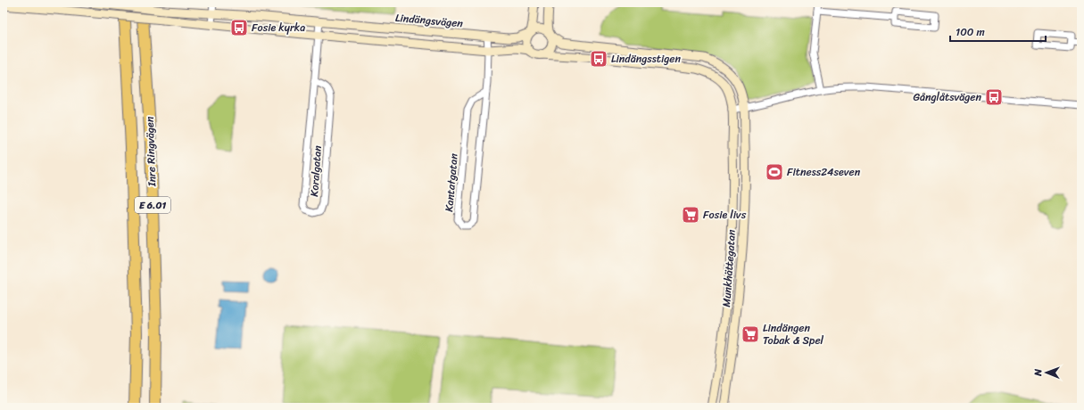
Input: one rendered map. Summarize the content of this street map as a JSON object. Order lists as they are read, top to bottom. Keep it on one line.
{"streets":{"highway":["Inre Ringvägen","E 6.01"],"street":["Lindängsvägen","Koralgatan","Kantatgatan","Munkhättegatan"]},"crossings":[["Lindängsvägen","Inre Ringvägen"],["Lindängsvägen","Koralgatan"],["Lindängsvägen","Kantatgatan"],["Lindängsvägen","Munkhättegatan"]],"places":{"bus stop":["Fosie kyrka","Lindängsstigen","Gånglåtsvägen"],"sports":["Fitness24seven"],"supermarket":["Fosie livs","Lindängen Tobak & Spel"]},"scale_bar":"100 m","north":"left"}
